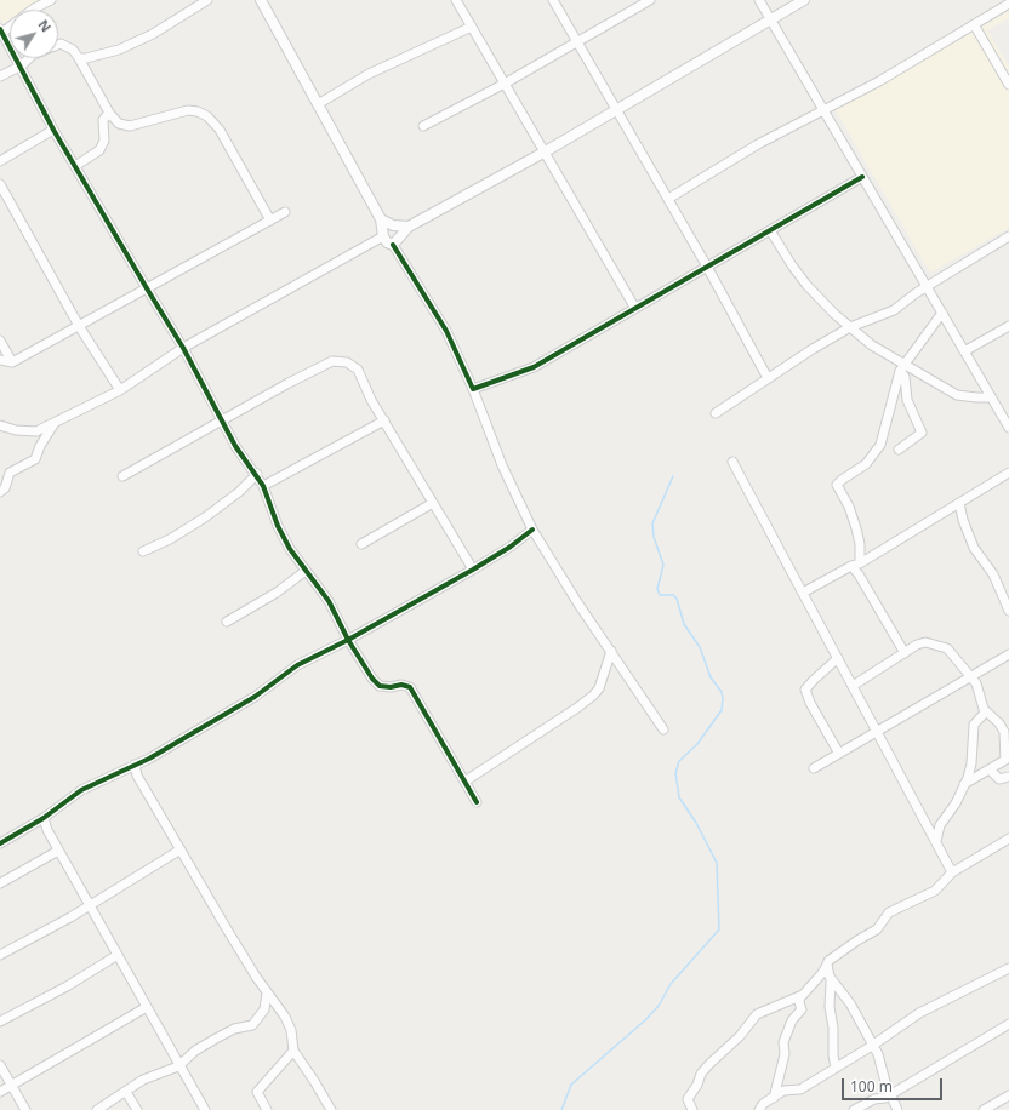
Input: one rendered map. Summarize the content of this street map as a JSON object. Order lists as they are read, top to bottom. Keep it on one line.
{"scale_bar":"100 m","north":"top right"}
